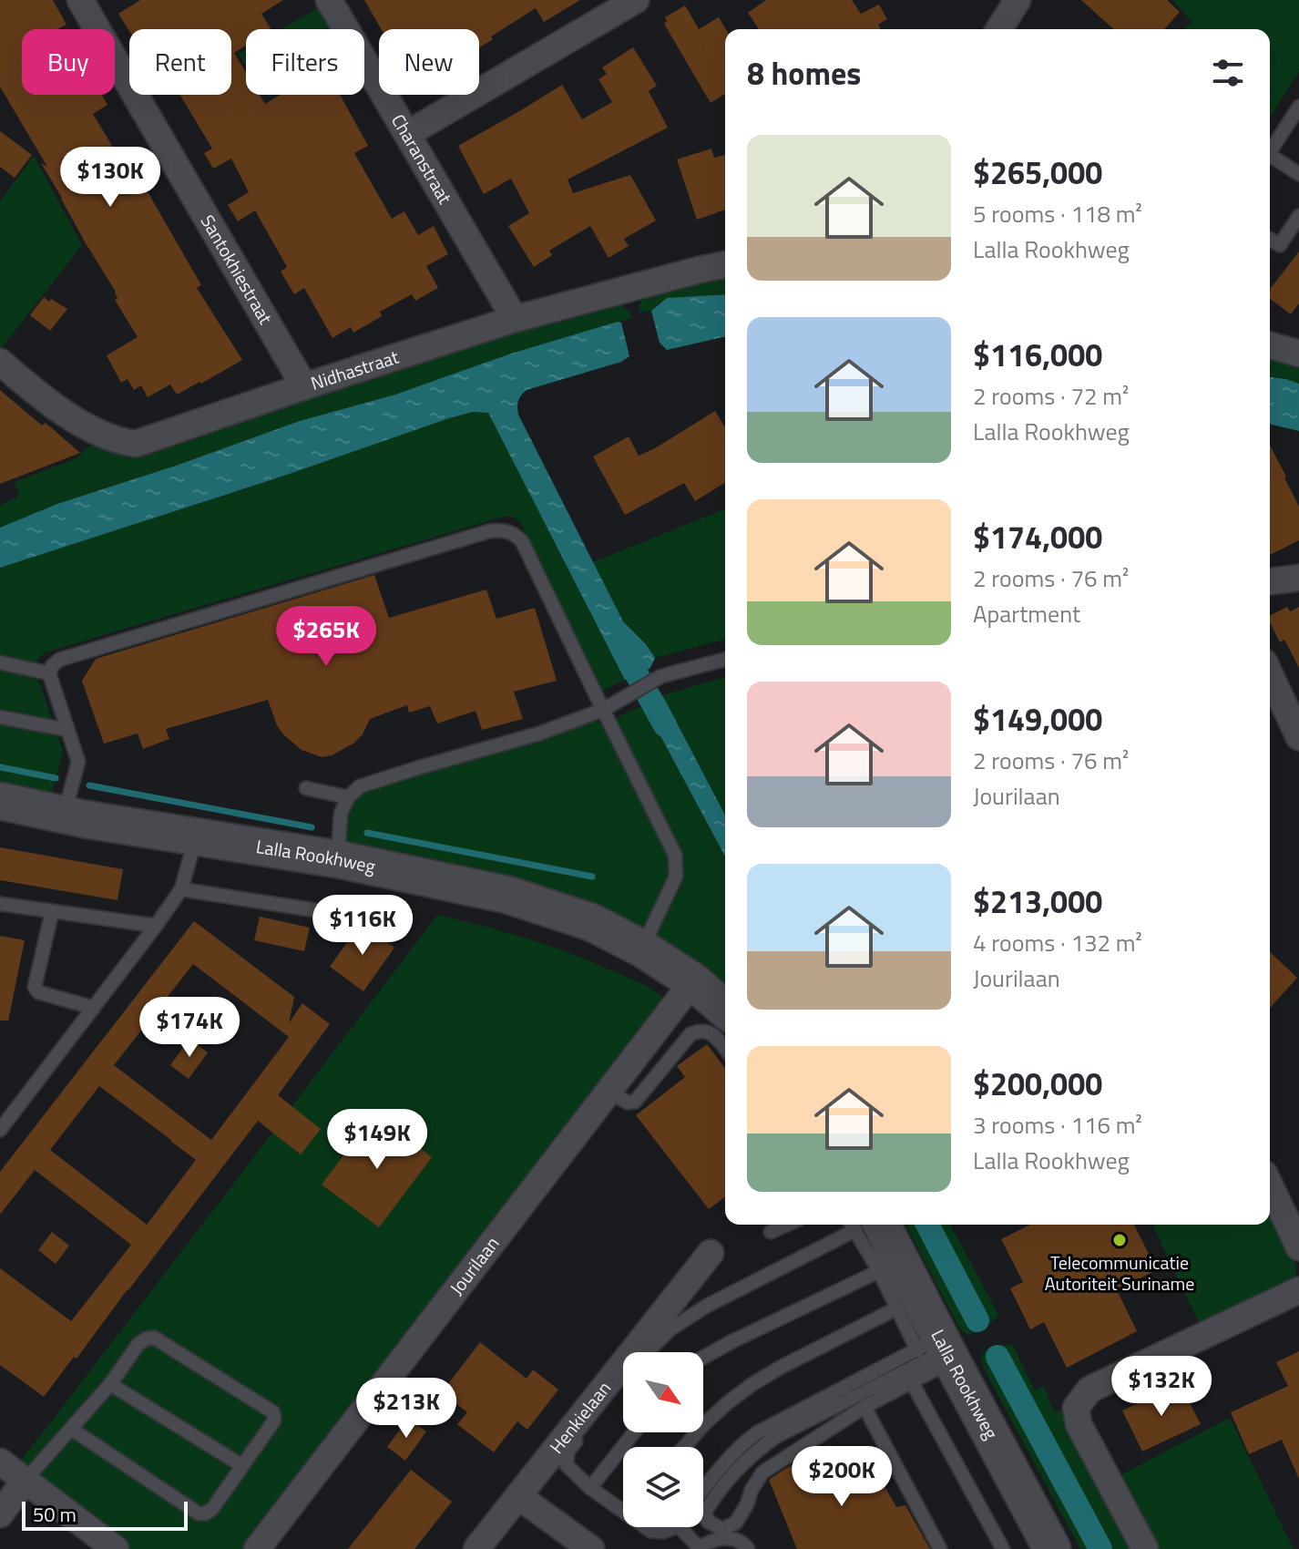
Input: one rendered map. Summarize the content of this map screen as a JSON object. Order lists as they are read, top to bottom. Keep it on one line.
{"streets":{"street":["Charanstraat","Santokhiestraat","Nidhastraat","Lalla Rookhweg","Jourilaan","Henkielaan"]},"crossings":[["Charanstraat","Nidhastraat"],["Santokhiestraat","Nidhastraat"],["Lalla Rookhweg","Jourilaan"]],"places":["Telecommunicatie Autoriteit Suriname"],"scale_bar":"50 m","north":"bottom right","page":{"chip":["Buy","Rent","Filters","New"],"heading":"8 homes","list":[{"name":"$265,000","note":"5 rooms · 118 m² · Lalla Rookhweg"},{"name":"$116,000","note":"2 rooms · 72 m² · Lalla Rookhweg"},{"name":"$174,000","note":"2 rooms · 76 m² · Apartment"},{"name":"$149,000","note":"2 rooms · 76 m² · Jourilaan"},{"name":"$213,000","note":"4 rooms · 132 m² · Jourilaan"},{"name":"$200,000","note":"3 rooms · 116 m² · Lalla Rookhweg"}],"price":["$130K","$265K","$116K","$174K","$149K","$132K","$213K","$200K"],"scale":"50 m"}}
